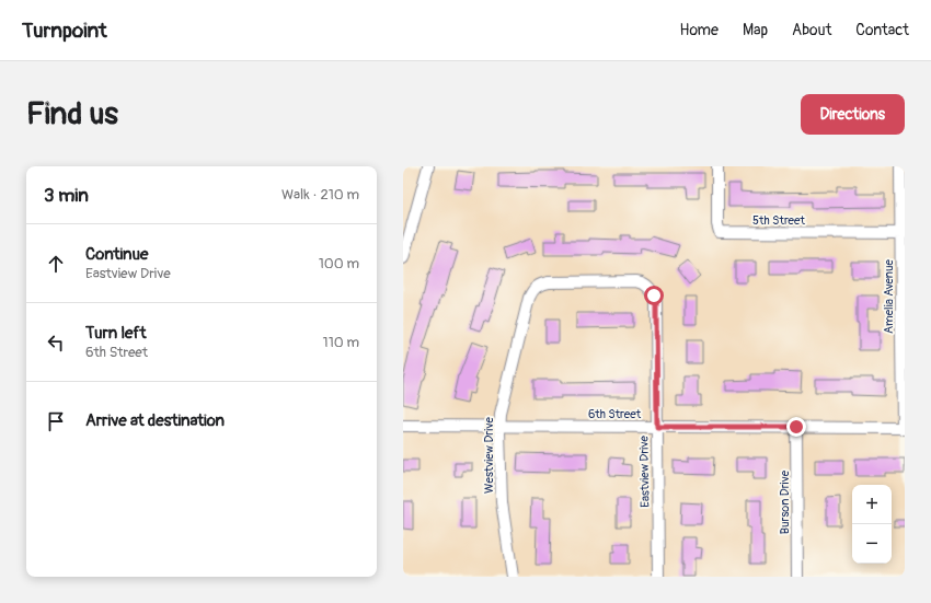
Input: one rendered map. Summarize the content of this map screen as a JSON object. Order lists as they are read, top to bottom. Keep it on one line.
{"streets":{"street":["5th Street","Amelia Avenue","6th Street","Westview Drive","Eastview Drive","Burson Drive"]},"crossings":[["5th Street","Amelia Avenue"],["Amelia Avenue","6th Street"],["6th Street","Westview Drive"],["6th Street","Eastview Drive"],["6th Street","Burson Drive"],["Westview Drive","Eastview Drive"]],"page":{"header":"Turnpoint","nav":["Home","Map","About","Contact"],"buttons":"Directions","title":"Find us","heading":["3 min","Walk · 210 m"],"list":[["Continue","Eastview Drive","100 m"],["Turn left","6th Street","110 m"],"Arrive at destination"],"map_buttons":["+","−"]}}
